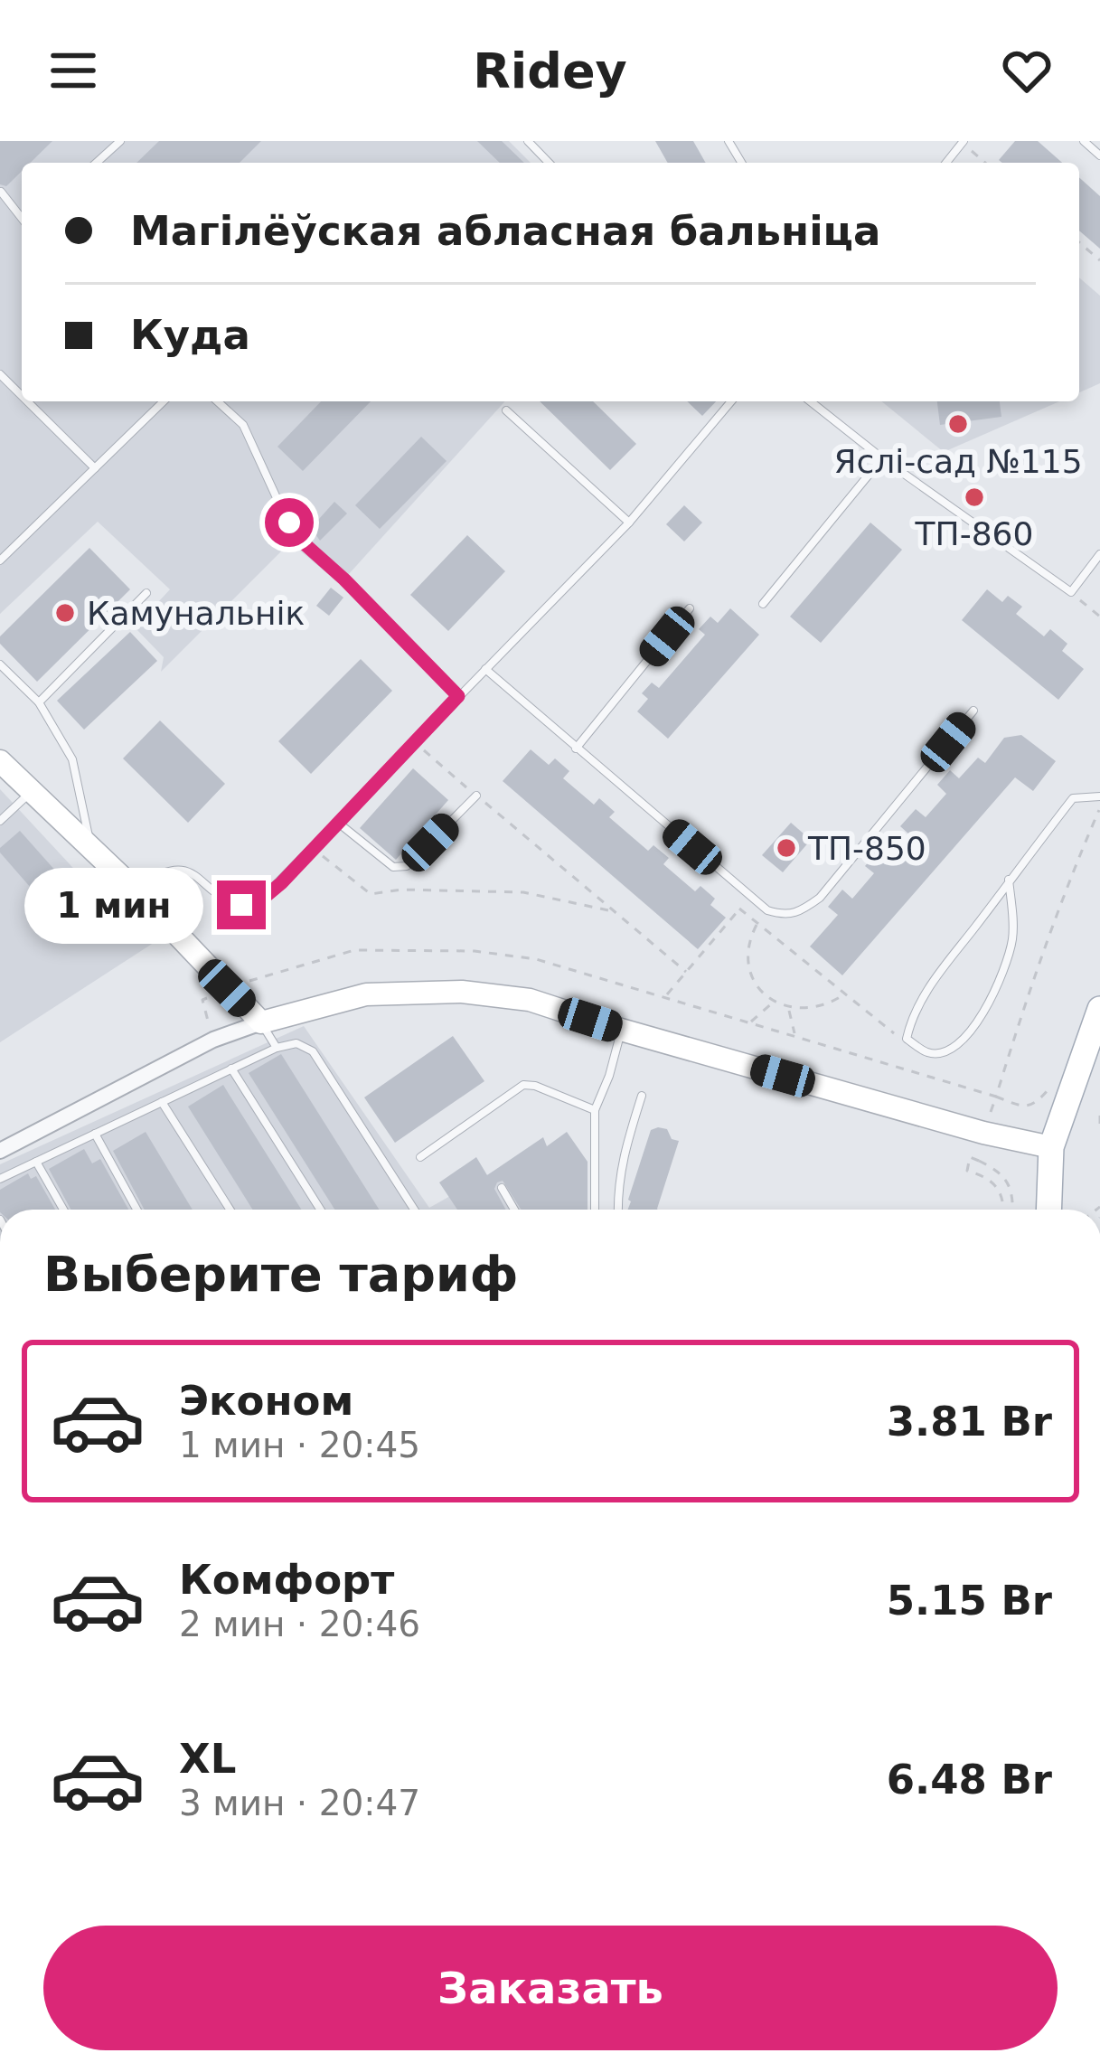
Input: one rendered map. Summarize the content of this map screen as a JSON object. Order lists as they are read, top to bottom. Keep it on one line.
{"places":["Яслі-сад №115","ТП-860","Камунальнік","ТП-850"],"page":{"header":"Ridey","banner":["Магілёўская абласная бальніца","Куда"],"bubble":"1 мин","heading":"Выберите тариф","list":[{"name":"Эконом","note":"1 мин · 20:45","value":"3.81 Br"},{"name":"Комфорт","note":"2 мин · 20:46","value":"5.15 Br"},{"name":"XL","note":"3 мин · 20:47","value":"6.48 Br"}],"buttons":"Заказать"}}
